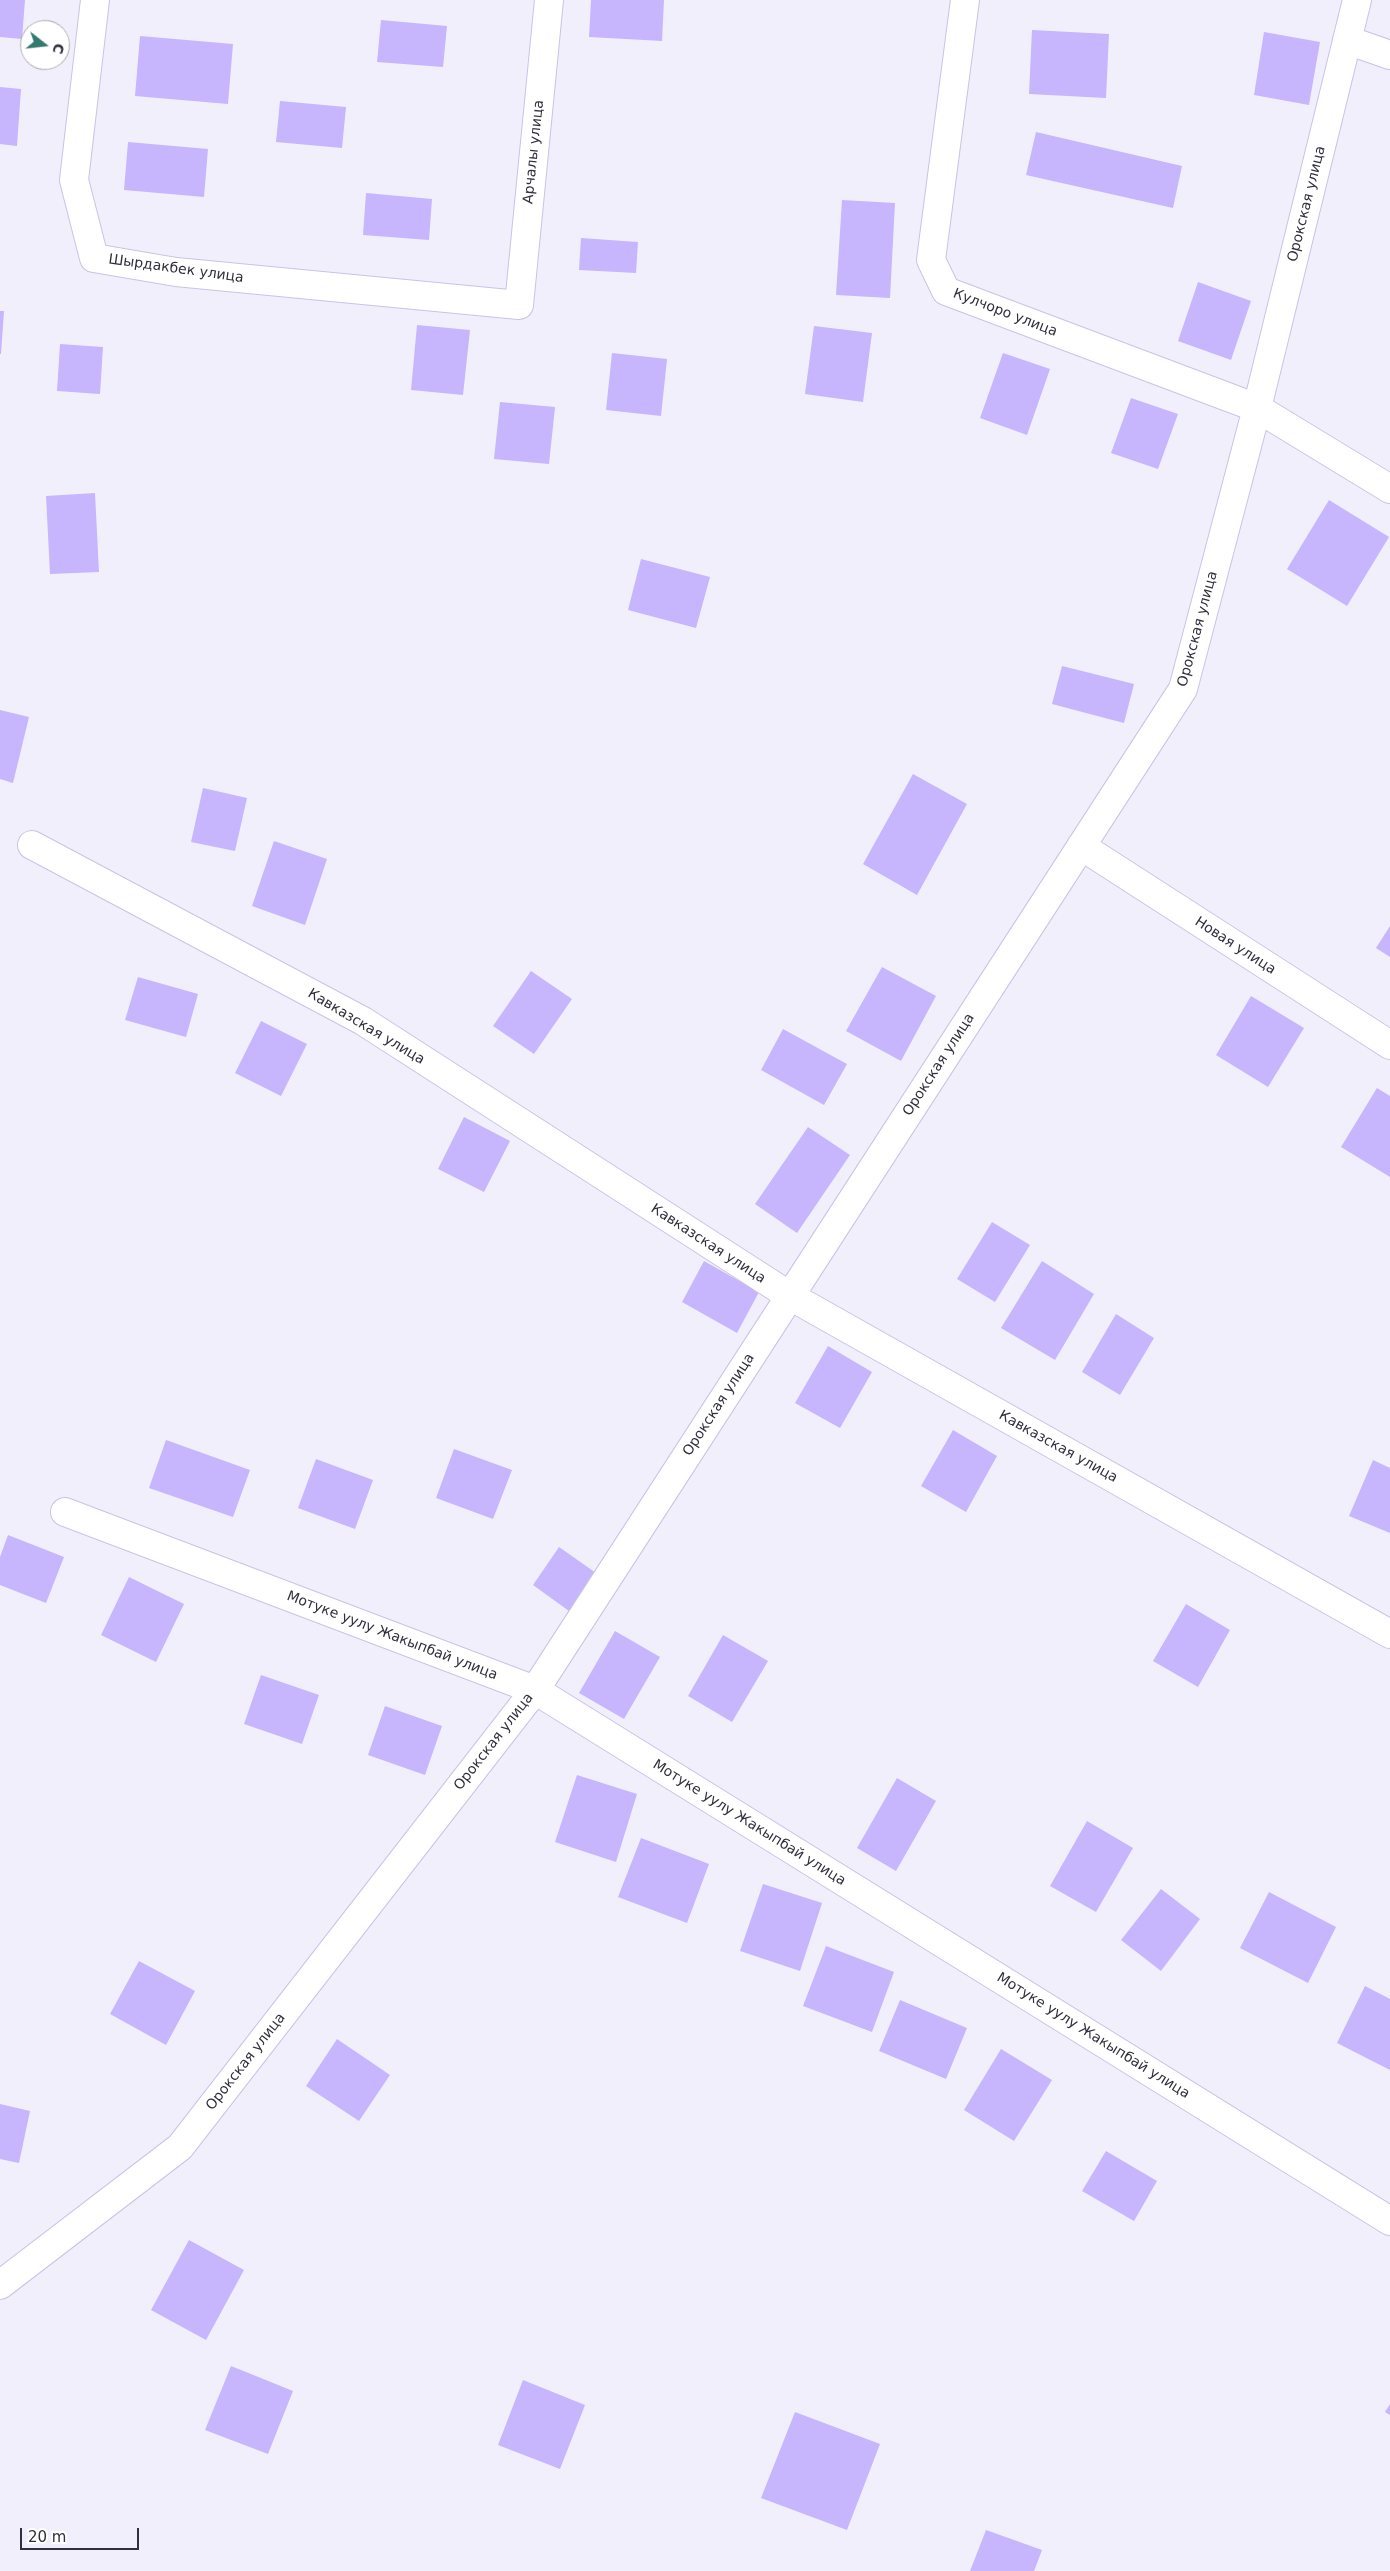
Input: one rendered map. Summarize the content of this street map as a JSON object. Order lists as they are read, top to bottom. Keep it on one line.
{"streets":{"street":["Арчалы улица","Орокская улица","Шырдакбек улица","Кулчоро улица","Новая улица","Кавказская улица","Мотуке уулу Жакыпбай улица"]},"crossings":[["Арчалы улица","Шырдакбек улица"],["Орокская улица","Кулчоро улица"],["Орокская улица","Новая улица"],["Орокская улица","Кавказская улица"],["Орокская улица","Мотуке уулу Жакыпбай улица"]],"scale_bar":"20 m","north":"right"}
